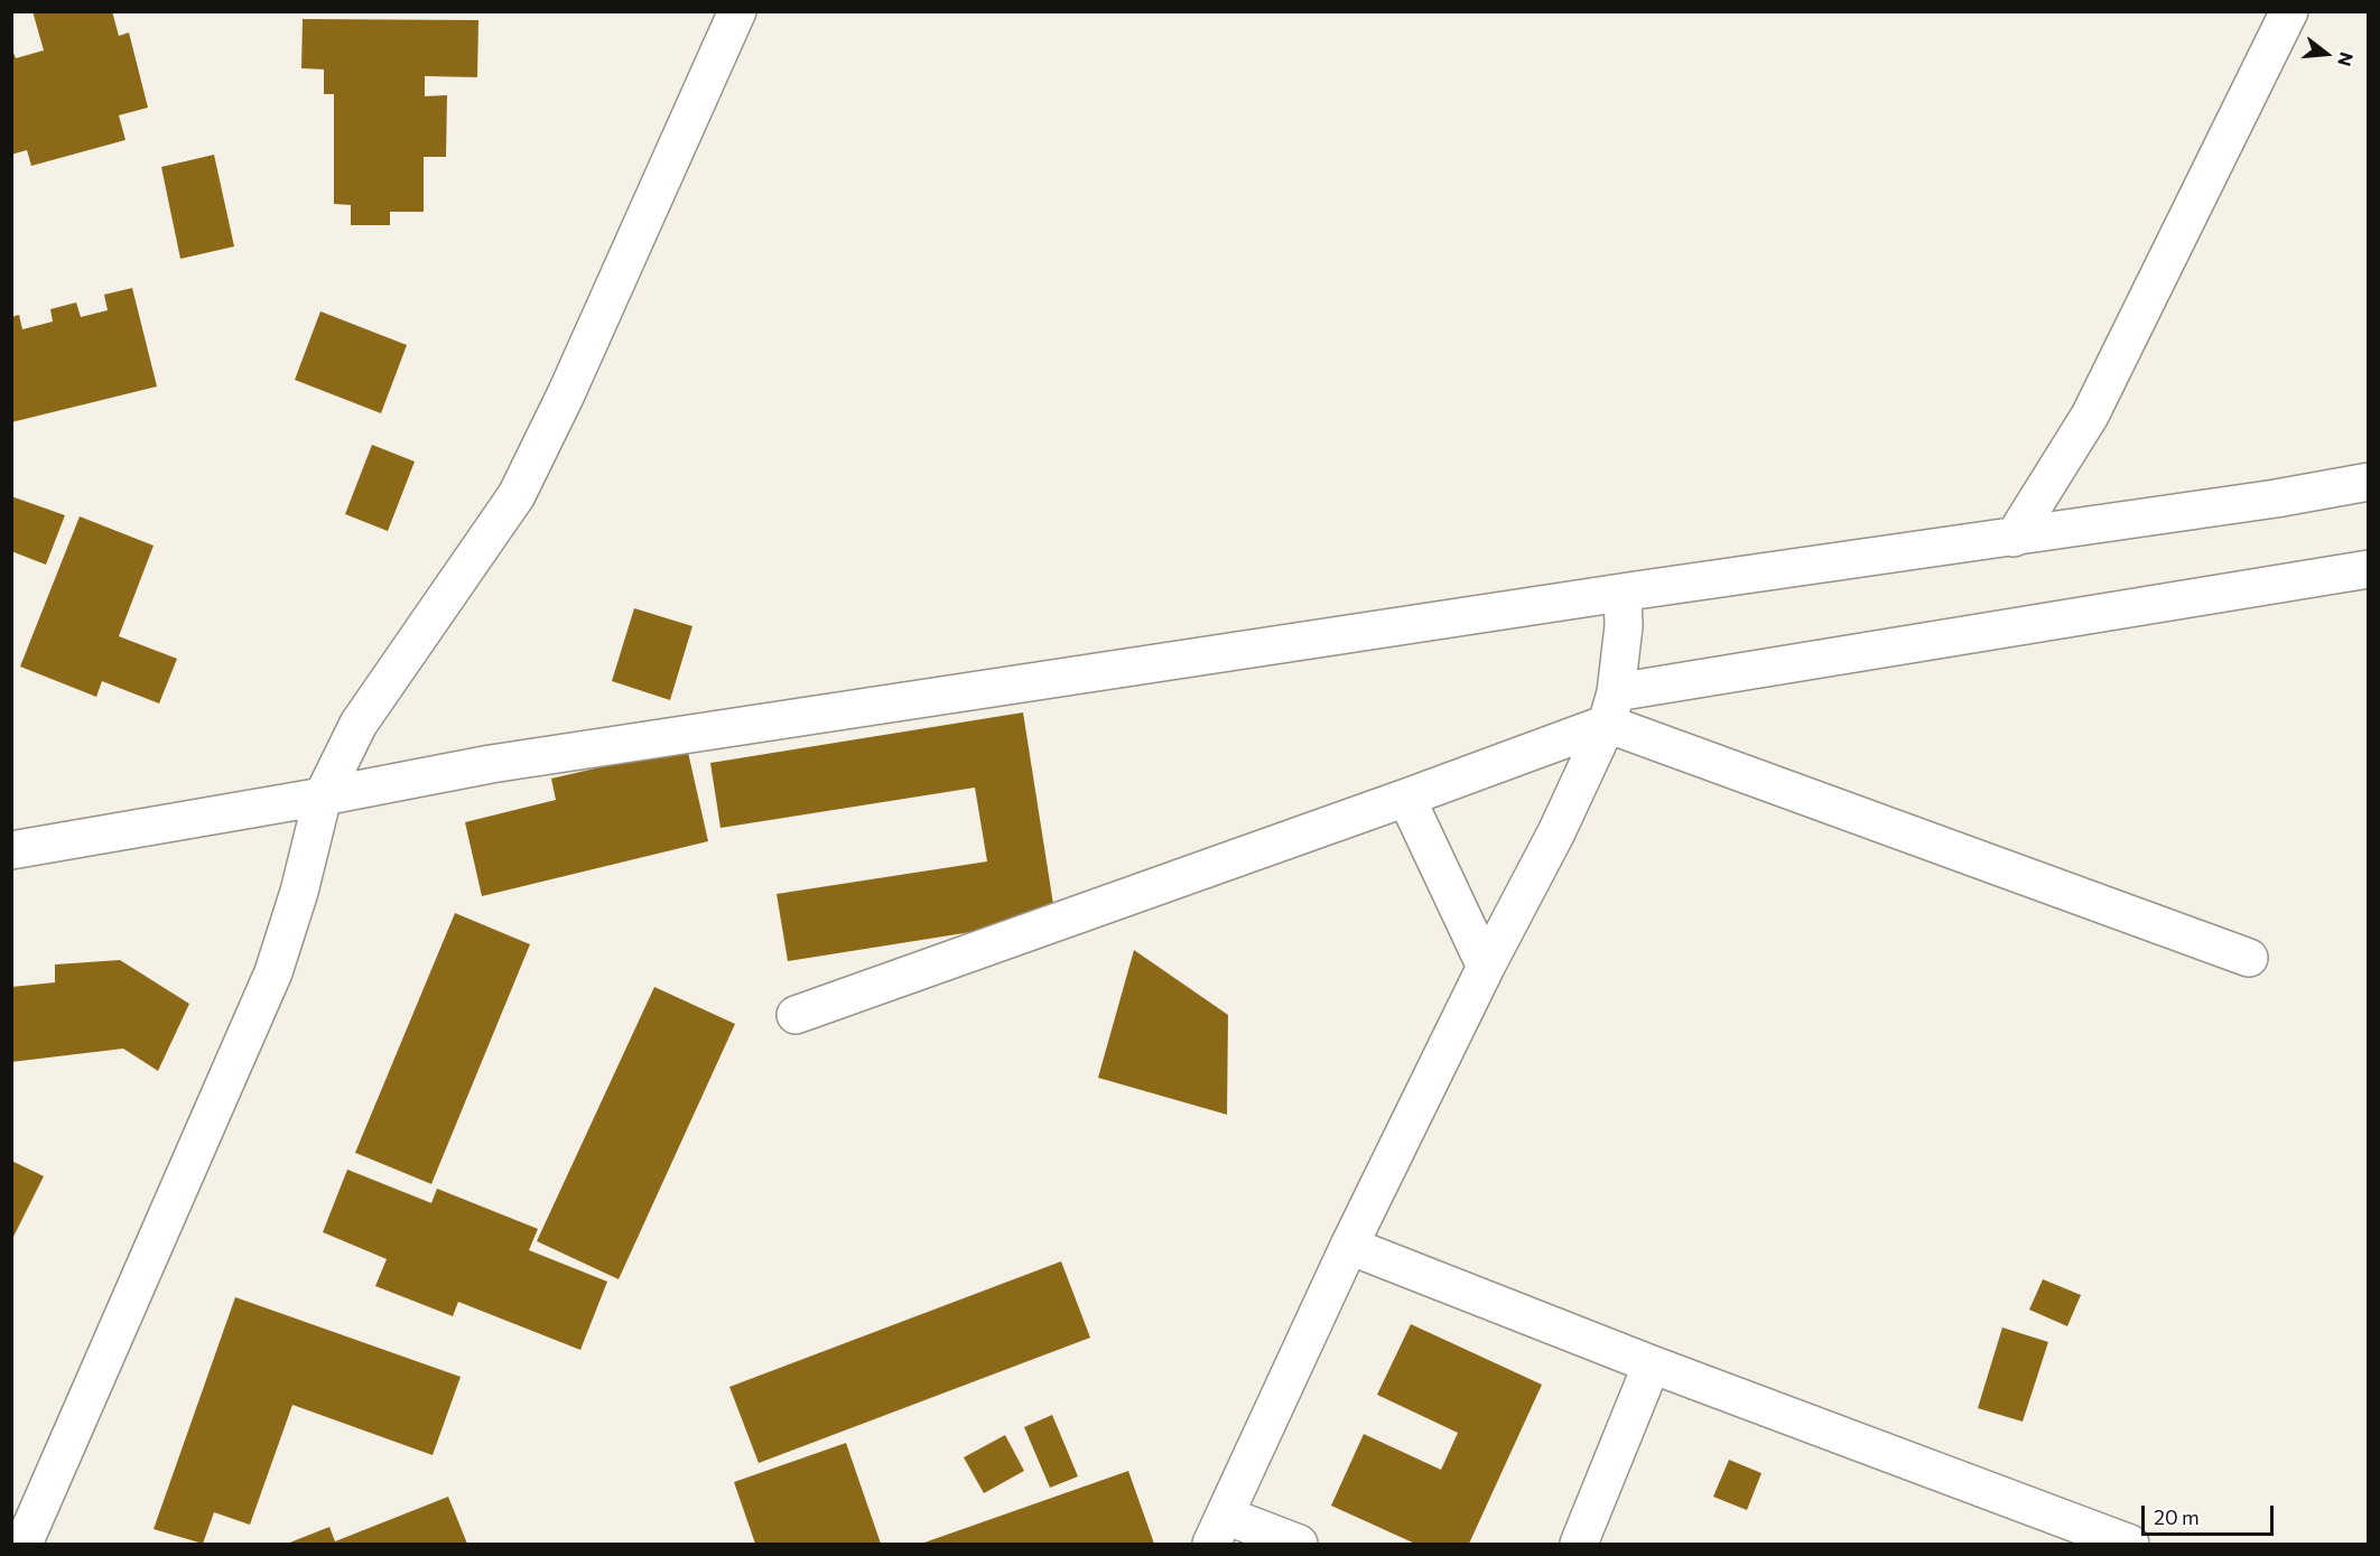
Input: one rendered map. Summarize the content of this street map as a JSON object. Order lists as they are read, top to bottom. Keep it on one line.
{"scale_bar":"20 m","north":"right"}
